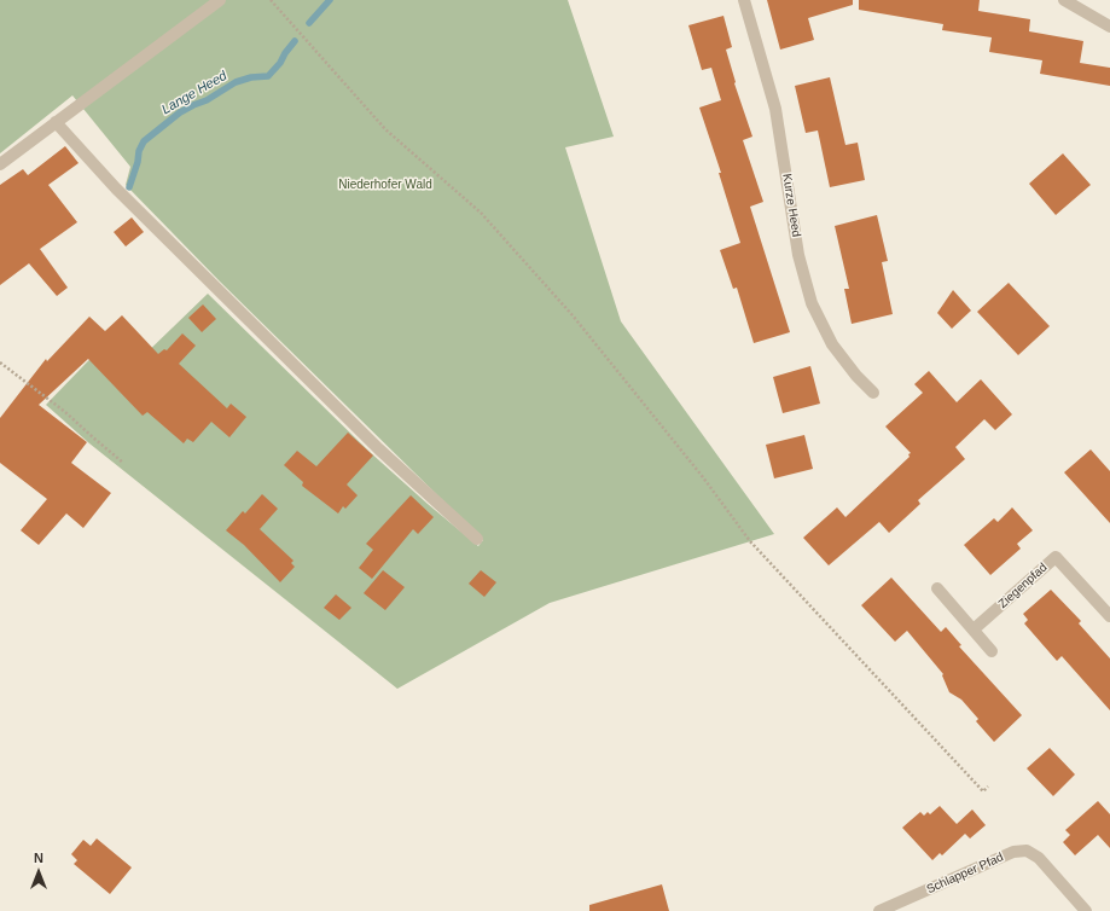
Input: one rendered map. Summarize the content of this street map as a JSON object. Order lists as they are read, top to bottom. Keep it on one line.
{"streets":{"street":["Kurze Heed","Ziegenpfad","Schlapper Pfad"]},"water":["Lange Heed"],"parks":["Niederhofer Wald"],"north":"top"}
